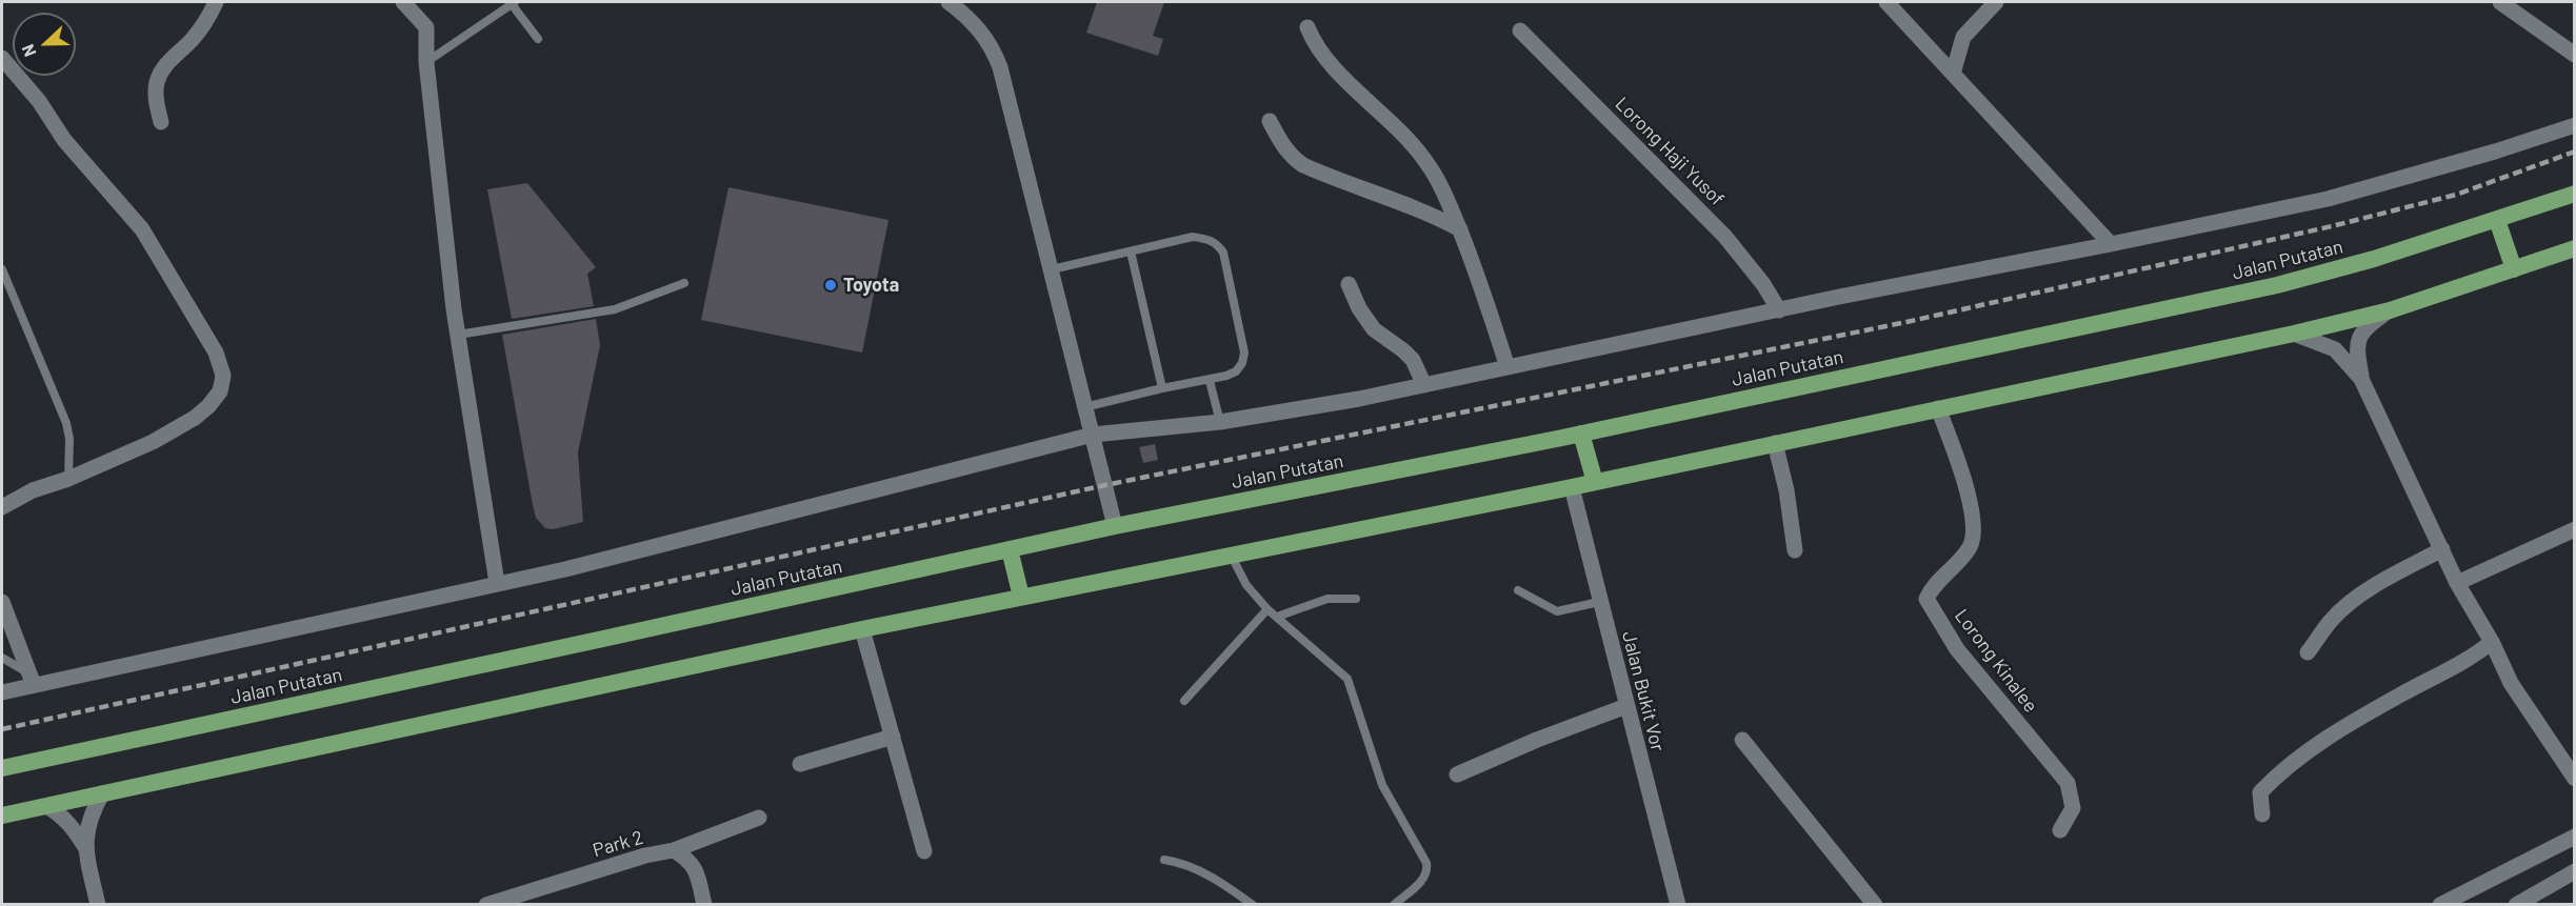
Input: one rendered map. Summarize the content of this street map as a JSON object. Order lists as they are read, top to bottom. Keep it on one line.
{"streets":{"highway":["Jalan Putatan"],"street":["Lorong Haji Yusof","Lorong Kinalee","Jalan Bukit Vor","Park 2"]},"places":["Toyota"],"north":"left"}
